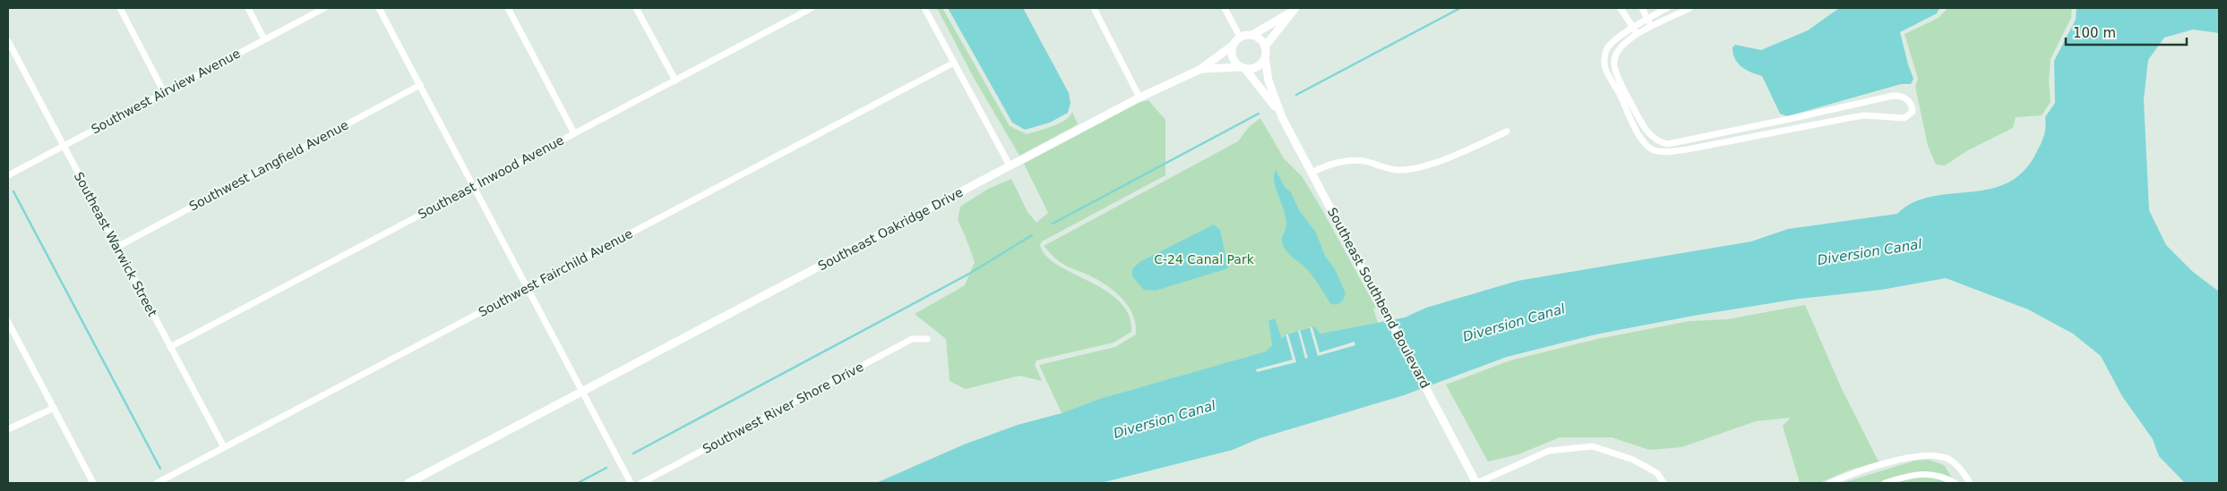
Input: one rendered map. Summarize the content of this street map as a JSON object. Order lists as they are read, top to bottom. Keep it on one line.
{"streets":{"street":["Southwest Airview Avenue","Southwest Langfield Avenue","Southeast Inwood Avenue","Southeast Oakridge Drive","Southeast Warwick Street","Southwest Fairchild Avenue","Southeast Southbend Boulevard","Southwest River Shore Drive"]},"crossings":[["Southwest Airview Avenue","Southeast Warwick Street"],["Southwest Langfield Avenue","Southeast Warwick Street"],["Southeast Inwood Avenue","Southeast Warwick Street"],["Southeast Oakridge Drive","Southeast Southbend Boulevard"],["Southeast Warwick Street","Southwest Fairchild Avenue"]],"water":["Diversion Canal"],"parks":["C-24 Canal Park"],"scale_bar":"100 m"}
